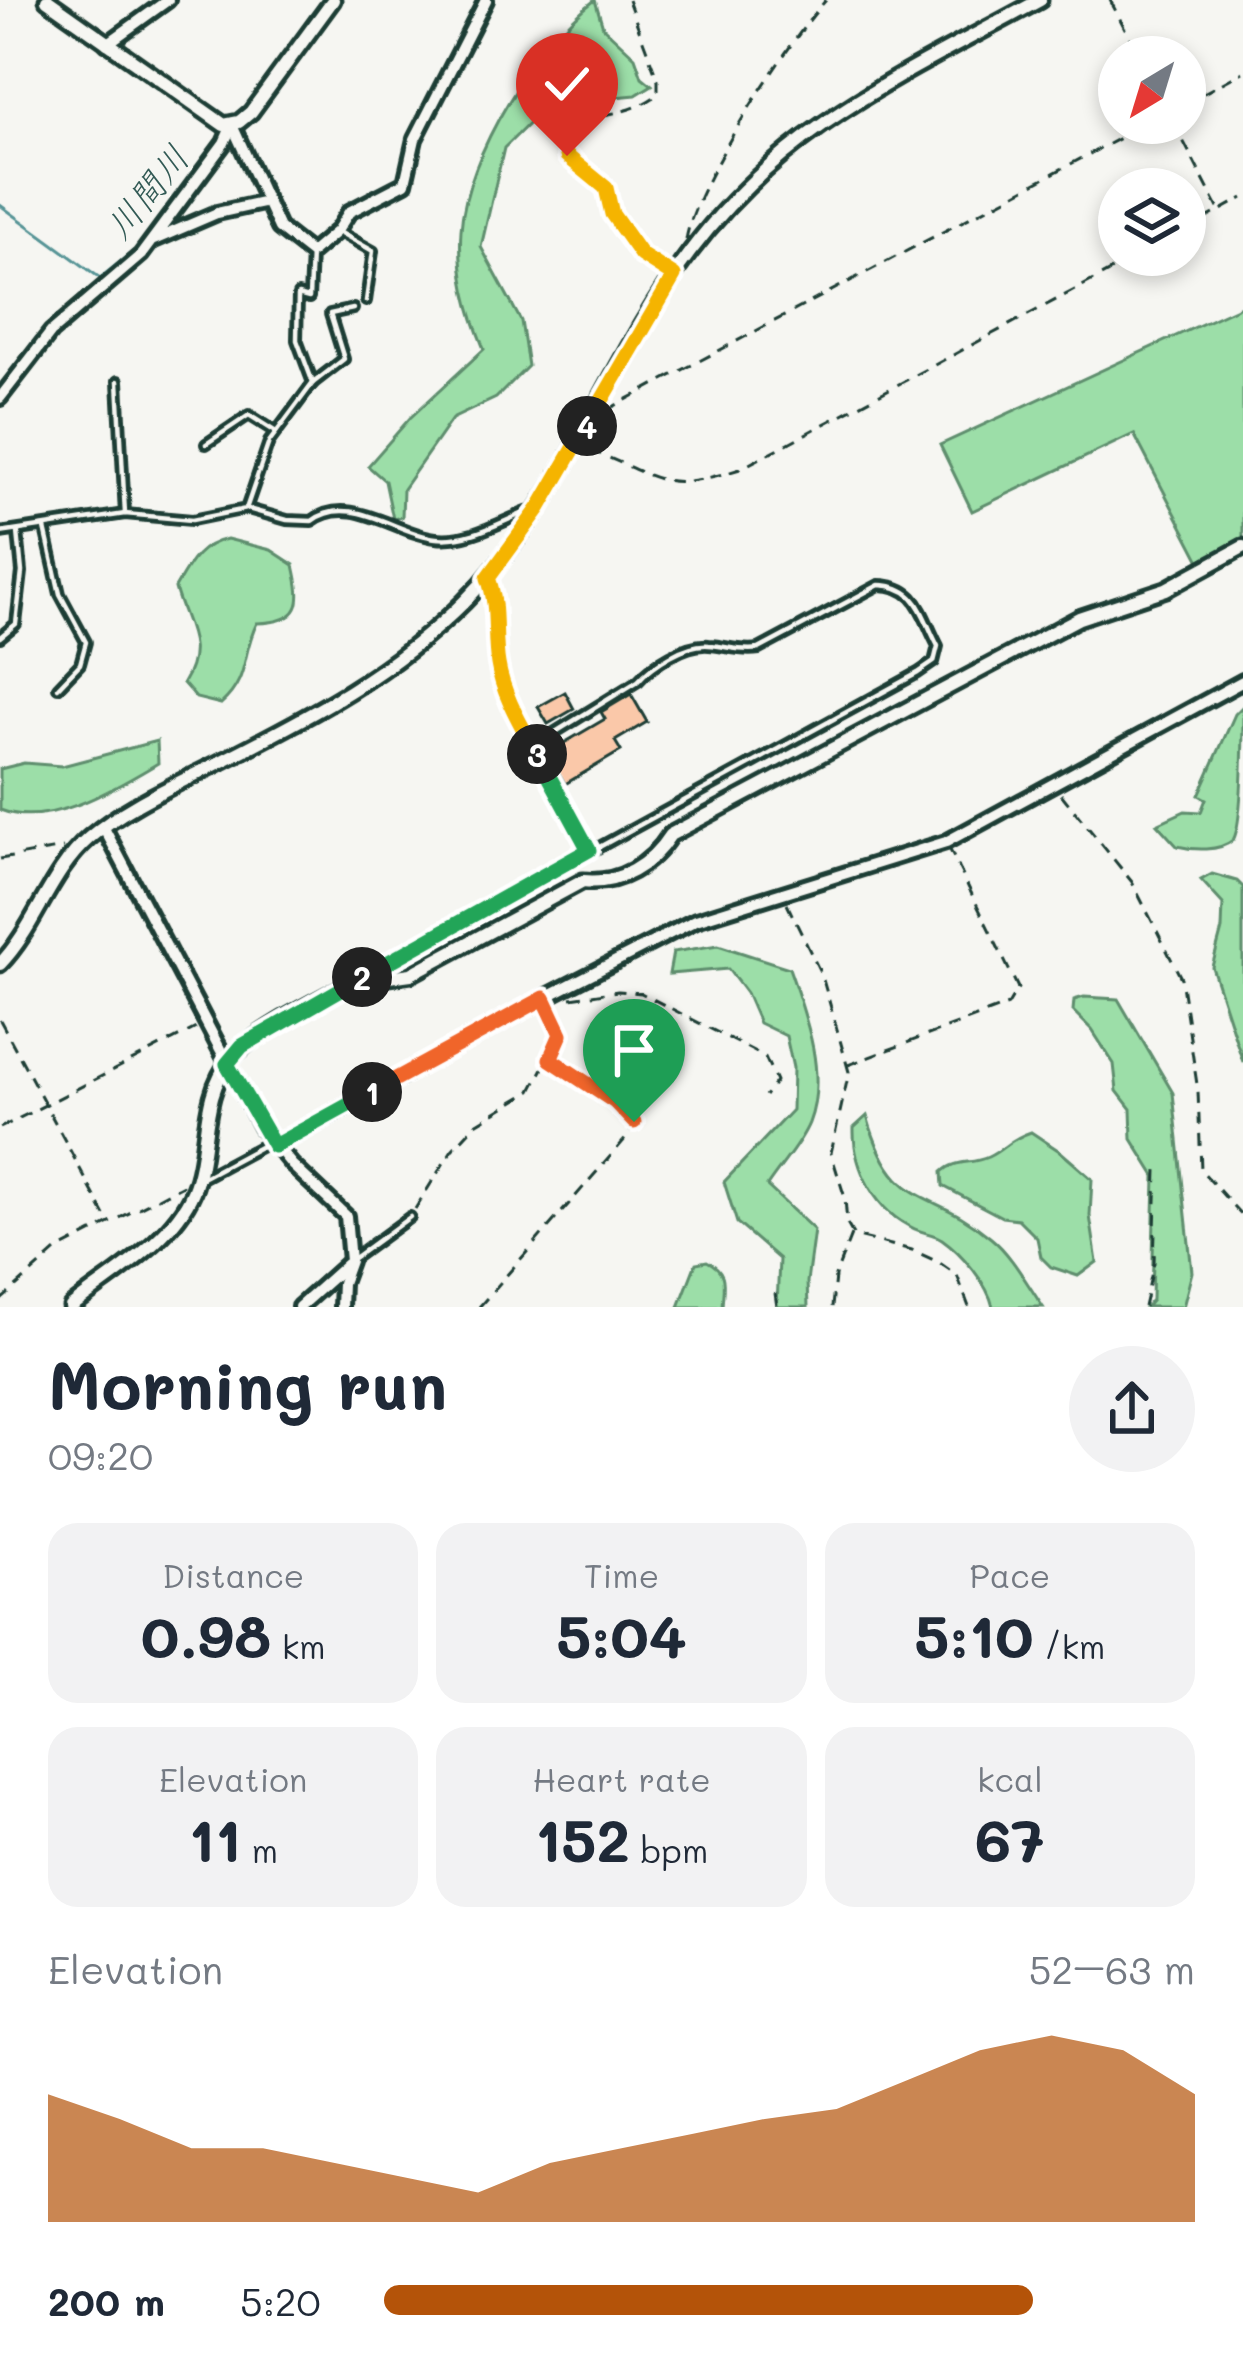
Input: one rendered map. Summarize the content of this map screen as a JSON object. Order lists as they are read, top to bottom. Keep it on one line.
{"water":["川間川"],"north":"bottom left","page":{"pins":["4","3","2","1"],"heading":["Morning run","09:20"],"stats":[["Distance","0.98 km"],["Time","5:04"],["Pace","5:10 /km"],["Elevation","11 m"],["Heart rate","152 bpm"],["kcal","67"]],"chart":["Elevation","52–63 m"],"list":[{"name":"200 m","note":"5:20"}]}}
